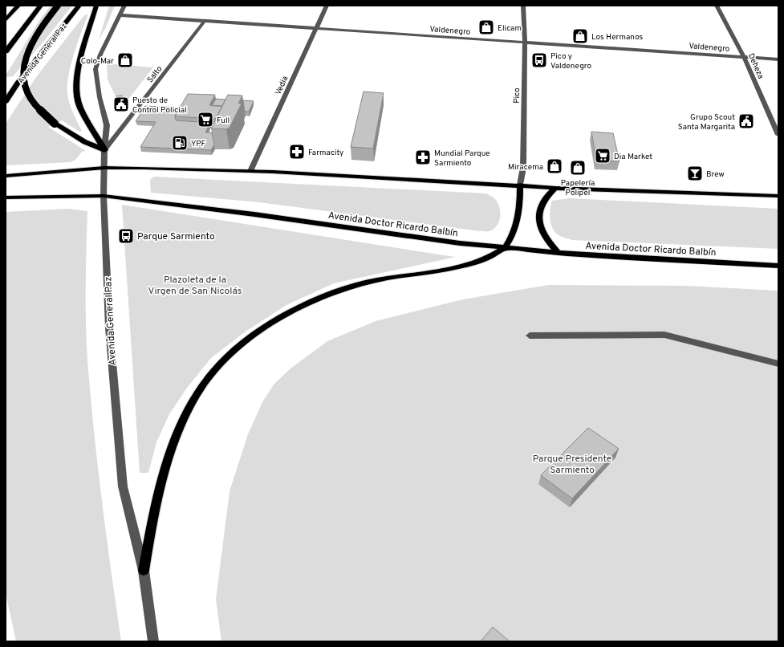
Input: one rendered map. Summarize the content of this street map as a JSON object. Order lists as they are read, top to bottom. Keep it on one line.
{"streets":{"highway":["Avenida General Paz"],"main road":["Avenida Doctor Ricardo Balbín"],"street":["Valdenegro","Deheza","Salto","Vedia","Pico"]},"crossings":[["Valdenegro","Avenida General Paz"],["Valdenegro","Deheza"],["Valdenegro","Salto"],["Valdenegro","Vedia"],["Valdenegro","Pico"],["Avenida General Paz","Salto"],["Avenida General Paz","Avenida Doctor Ricardo Balbín"]],"parks":["Plazoleta de la Virgen de San Nicolás","Parque Presidente Sarmiento"],"places":{"shop":["Elicam","Los Hermanos","Colo-Mar","Miracema","Papelería Polipel"],"bus stop":["Pico y Valdenegro","Parque Sarmiento"],"public building":["Puesto de Control Policial","Grupo Scout Santa Margarita"],"supermarket":["Full","Dia Market"],"fuel station":["YPF"],"pharmacy":["Farmacity","Mundial Parque Sarmiento"],"bar":["Brew"]}}
